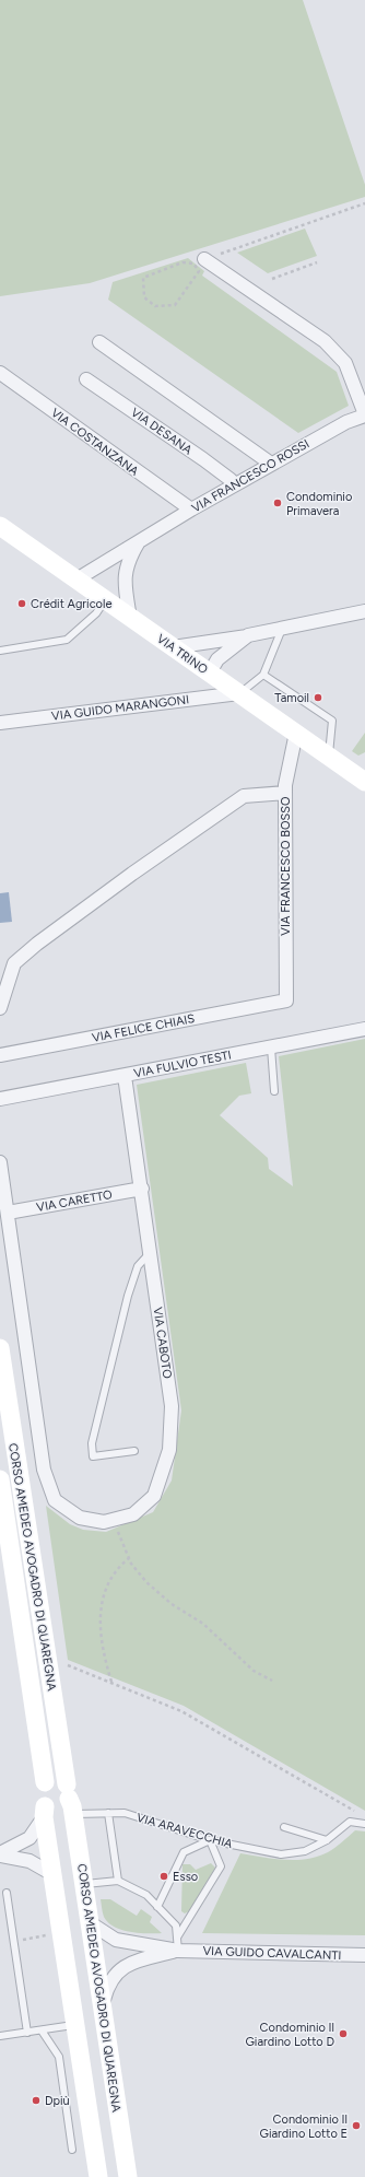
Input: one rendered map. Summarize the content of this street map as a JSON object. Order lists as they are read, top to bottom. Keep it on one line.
{"streets":{"main road":["VIA TRINO","CORSO AMEDEO AVOGADRO DI QUAREGNA"],"street":["VIA DESANA","VIA COSTANZANA","VIA FRANCESCO ROSSI","VIA GUIDO MARANGONI","VIA FRANCESCO BOSSO","VIA FELICE CHIAIS","VIA FULVIO TESTI","VIA CARETTO","VIA CABOTO","VIA GUIDO CAVALCANTI"],"lane":["VIA ARAVECCHIA"]},"crossings":[["VIA DESANA","VIA FRANCESCO ROSSI"],["VIA COSTANZANA","VIA FRANCESCO ROSSI"],["VIA FRANCESCO ROSSI","VIA TRINO"],["VIA TRINO","VIA GUIDO MARANGONI"],["VIA TRINO","VIA FRANCESCO BOSSO"],["VIA FRANCESCO BOSSO","VIA FELICE CHIAIS"],["VIA FULVIO TESTI","VIA CABOTO"],["VIA CARETTO","VIA CABOTO"],["CORSO AMEDEO AVOGADRO DI QUAREGNA","VIA ARAVECCHIA"],["CORSO AMEDEO AVOGADRO DI QUAREGNA","VIA GUIDO CAVALCANTI"]],"places":["Condominio Primavera","Crédit Agricole","Tamoil","Esso","Condominio Il Giardino Lotto D","Dpiù","Condominio Il Giardino Lotto E"]}
